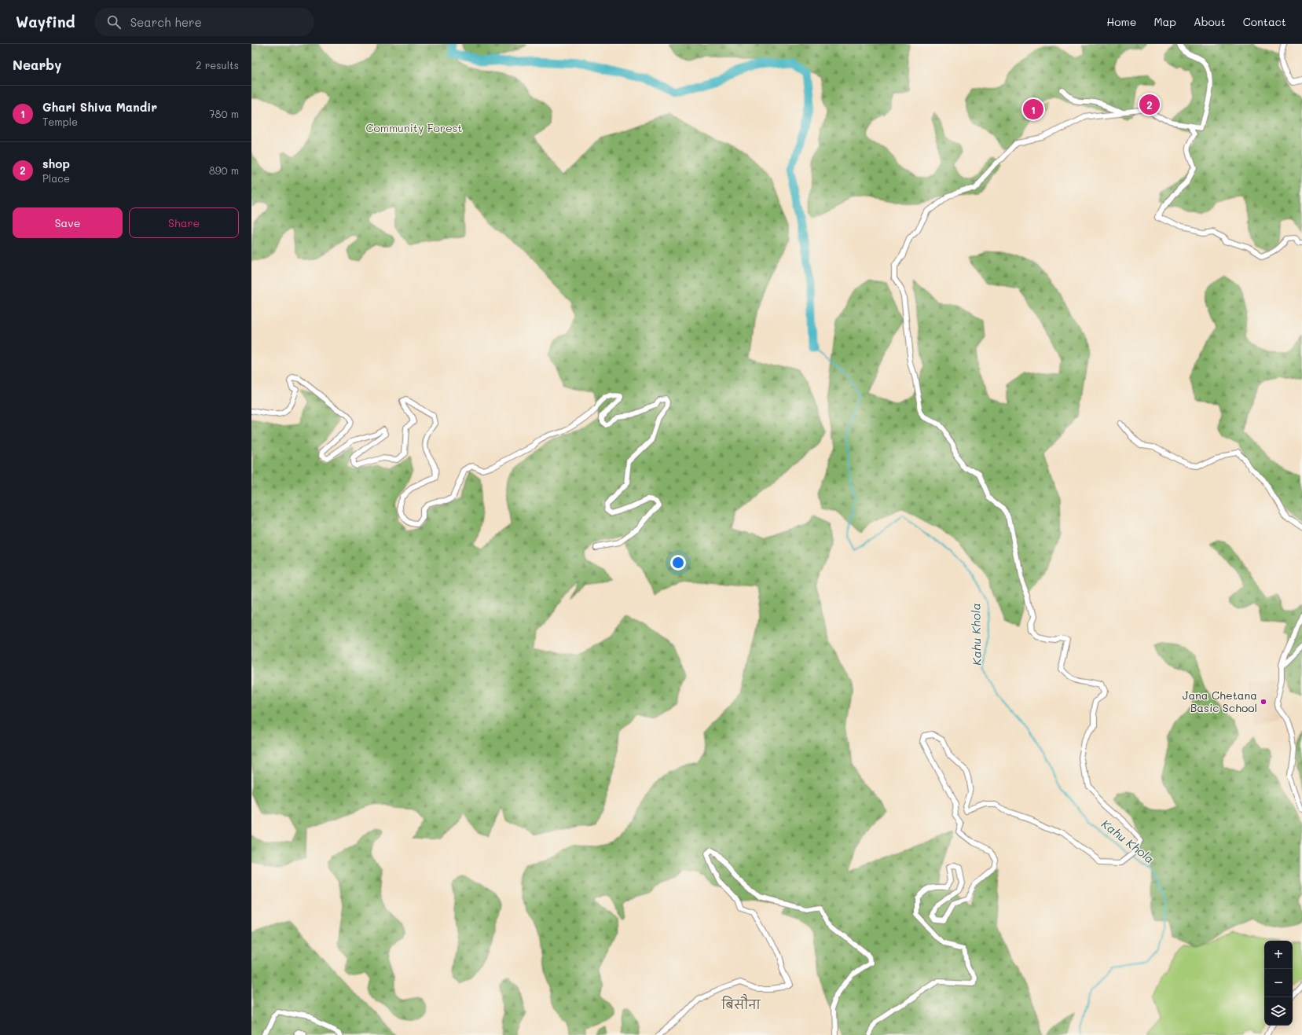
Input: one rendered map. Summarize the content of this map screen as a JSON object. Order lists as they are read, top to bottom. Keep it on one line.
{"districts":["बिसौना"],"water":["Kahu Khola"],"parks":["Community Forest"],"places":["Jana Chetana Basic School"],"page":{"header":"Wayfind","search":"Search here","nav":["Home","Map","About","Contact"],"heading":["Nearby","2 results"],"list":[{"mark":"1","name":"Ghari Shiva Mandir","note":"Temple","value":"780 m"},{"mark":"2","name":"shop","note":"Place","value":"890 m"}],"pins":["2","1"],"buttons":["Save","Share"],"map_buttons":["+","−"]}}
